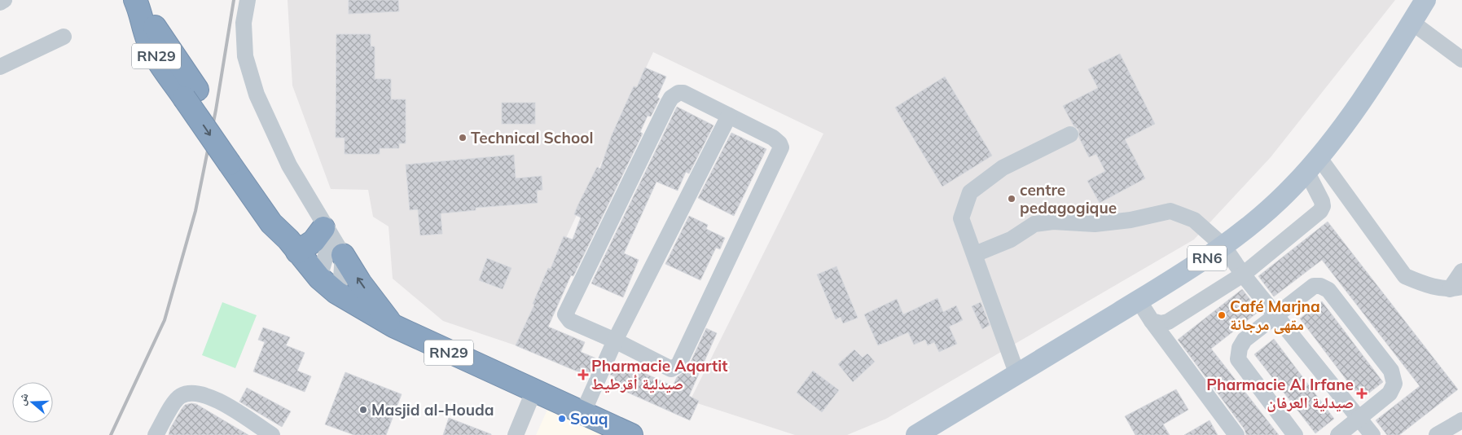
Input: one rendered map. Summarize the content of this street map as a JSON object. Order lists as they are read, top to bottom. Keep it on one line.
{"streets":{"highway":["RN29"],"main road":["RN6"]},"places":{"other":["Technical School","centre pedagogique","Café Marjna مقهى مرجانة","Masjid al-Houda","Souq"],"health":["Pharmacie Aqartit صيدلية أقرطيط","Pharmacie Al Irfane صيدلية العرفان"]},"north":"left"}
